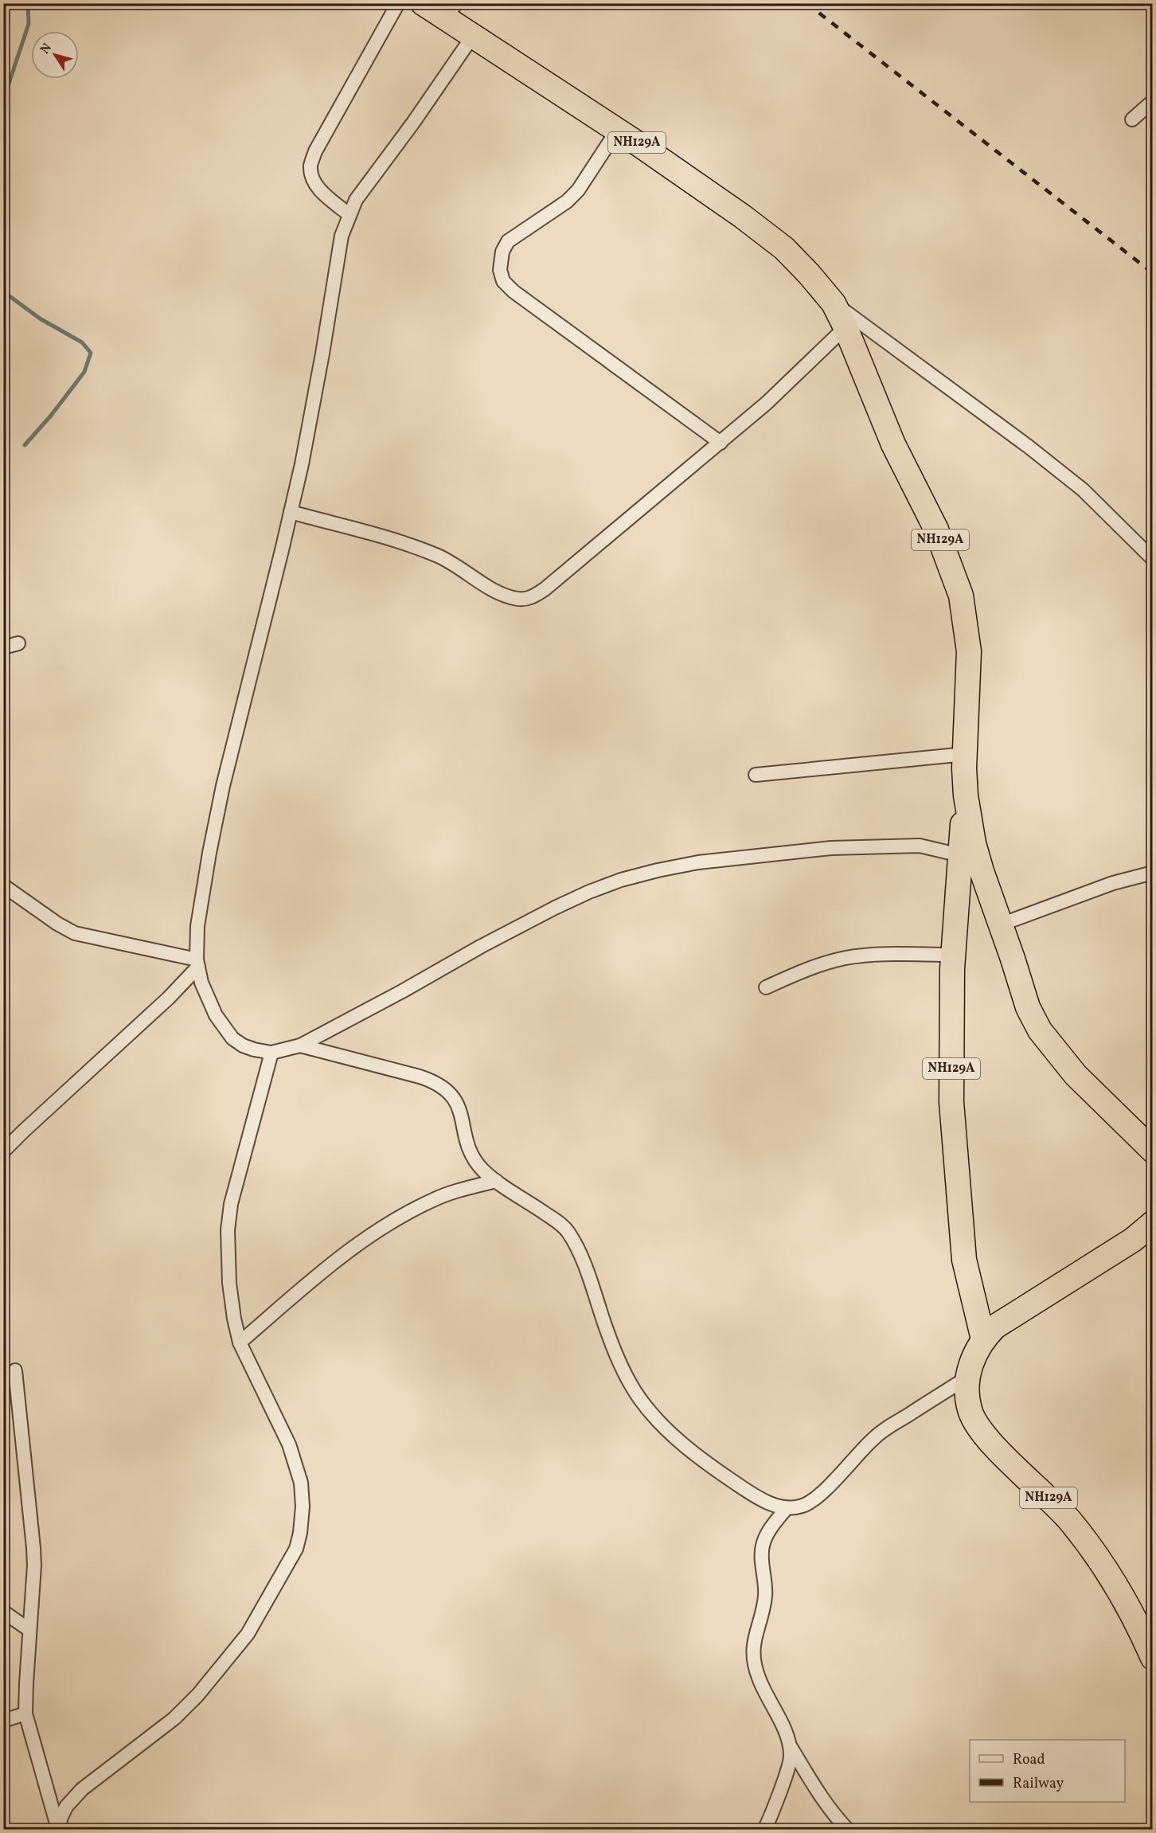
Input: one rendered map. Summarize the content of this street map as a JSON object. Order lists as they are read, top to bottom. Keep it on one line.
{"streets":{"highway":["NH129A"]},"legend":["Road","Railway"],"north":"top left"}
